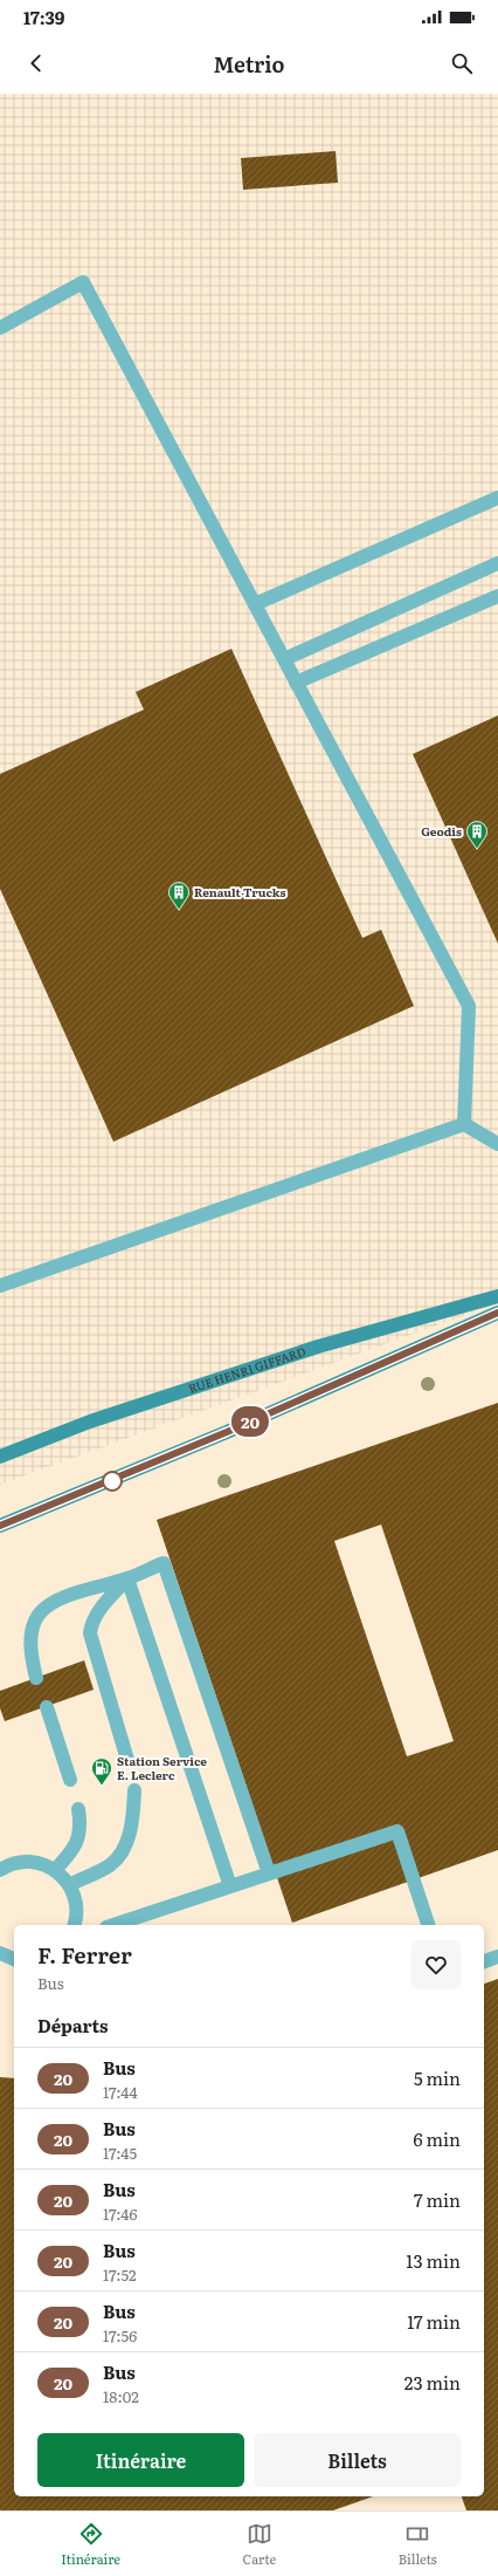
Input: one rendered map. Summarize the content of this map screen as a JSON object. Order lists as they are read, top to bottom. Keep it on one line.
{"streets":{"street":["RUE HENRI GIFFARD"]},"places":{"building":["Geodis","Renault Trucks"],"fuel station":["Station Service E. Leclerc"]},"lines":["bus line 20"],"page":{"status":"17:39","header":"Metrio","on_map":"20","heading":[["F. Ferrer","Bus"],"Départs"],"list":[{"mark":"20","name":"Bus","note":"17:44","value":"5 min"},{"mark":"20","name":"Bus","note":"17:45","value":"6 min"},{"mark":"20","name":"Bus","note":"17:46","value":"7 min"},{"mark":"20","name":"Bus","note":"17:52","value":"13 min"},{"mark":"20","name":"Bus","note":"17:56","value":"17 min"},{"mark":"20","name":"Bus","note":"18:02","value":"23 min"}],"buttons":["Itinéraire","Billets"],"tabs":["Itinéraire","Carte","Billets"]}}
